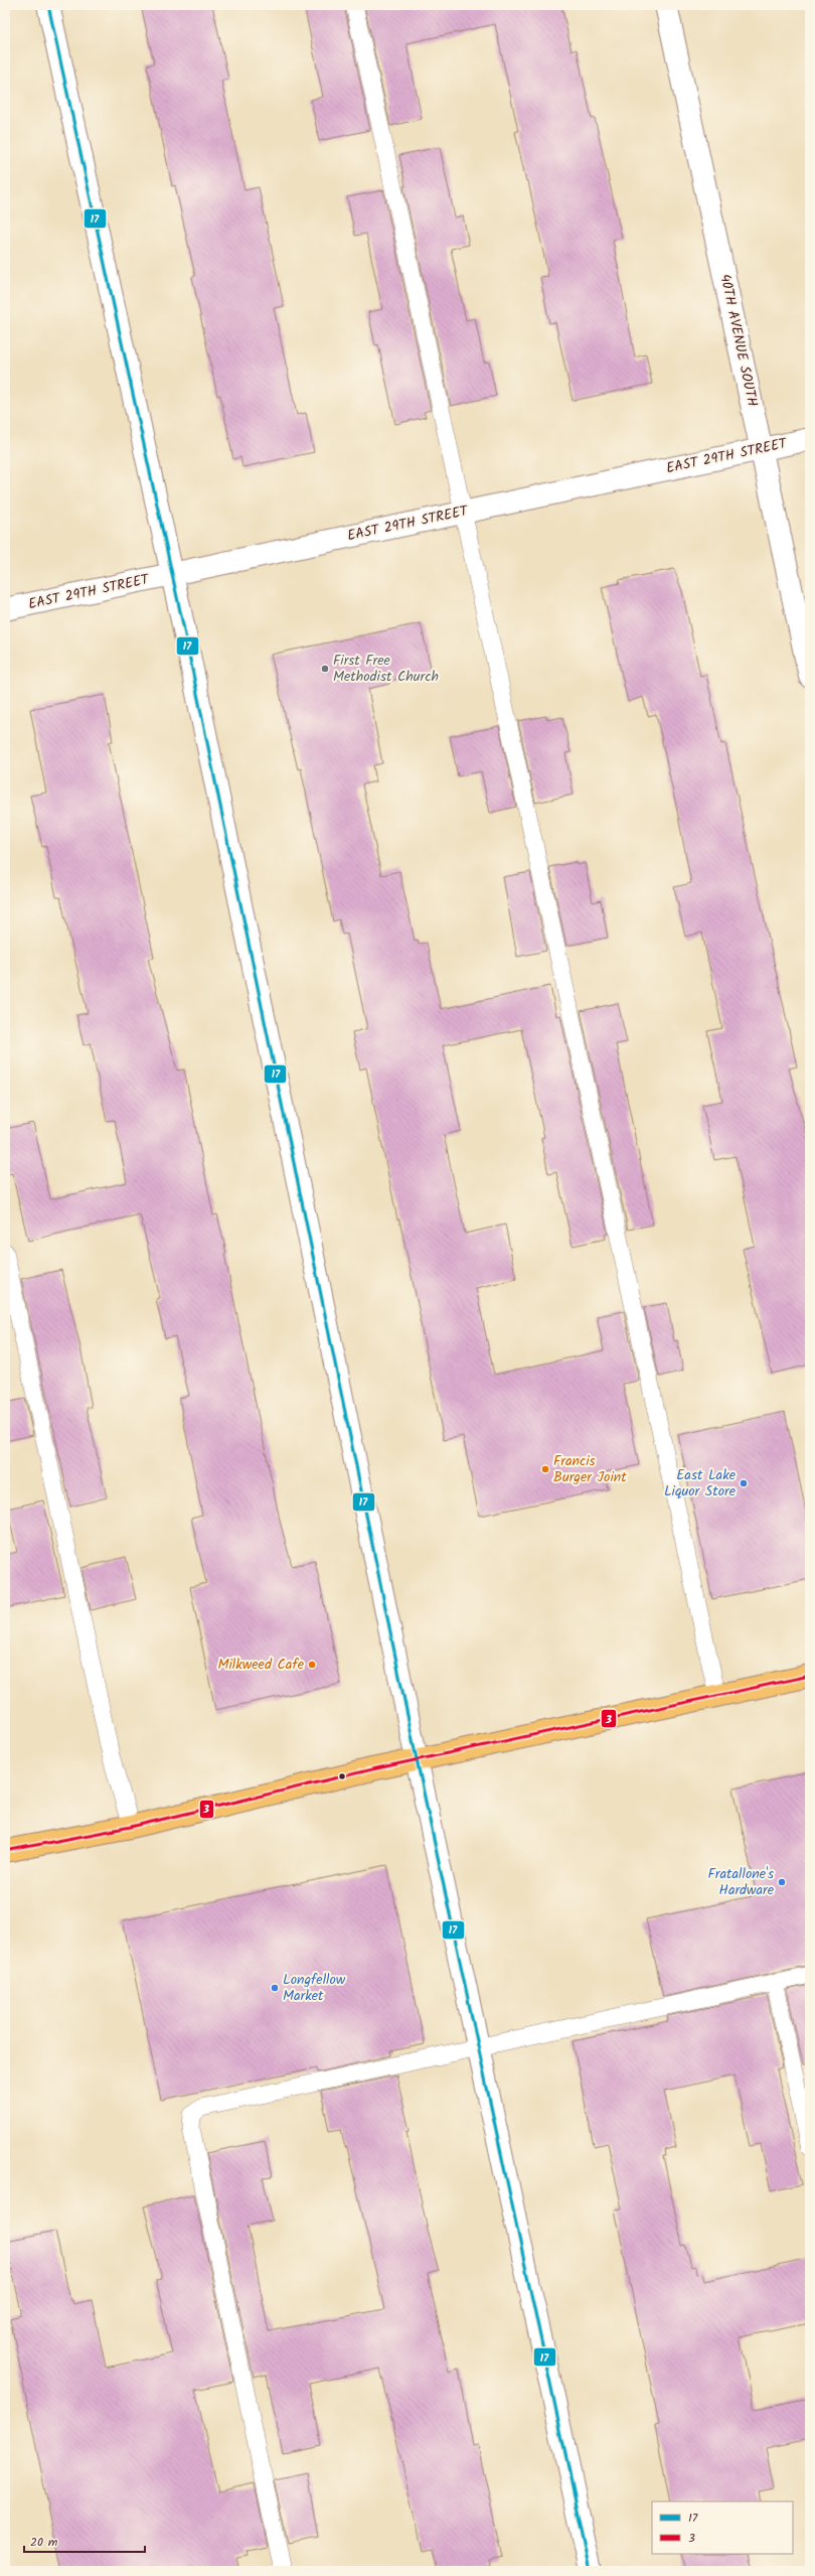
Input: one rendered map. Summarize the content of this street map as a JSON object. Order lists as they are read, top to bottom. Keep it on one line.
{"streets":{"street":["40TH AVENUE SOUTH","EAST 29TH STREET"]},"crossings":[["40TH AVENUE SOUTH","EAST 29TH STREET"]],"places":["First Free Methodist Church","Francis Burger Joint","East Lake Liquor Store","Milkweed Cafe","Fratallone's Hardware","Longfellow Market"],"lines":["transit line 17","transit line 3"],"legend":["17","3"],"scale_bar":"20 m"}
